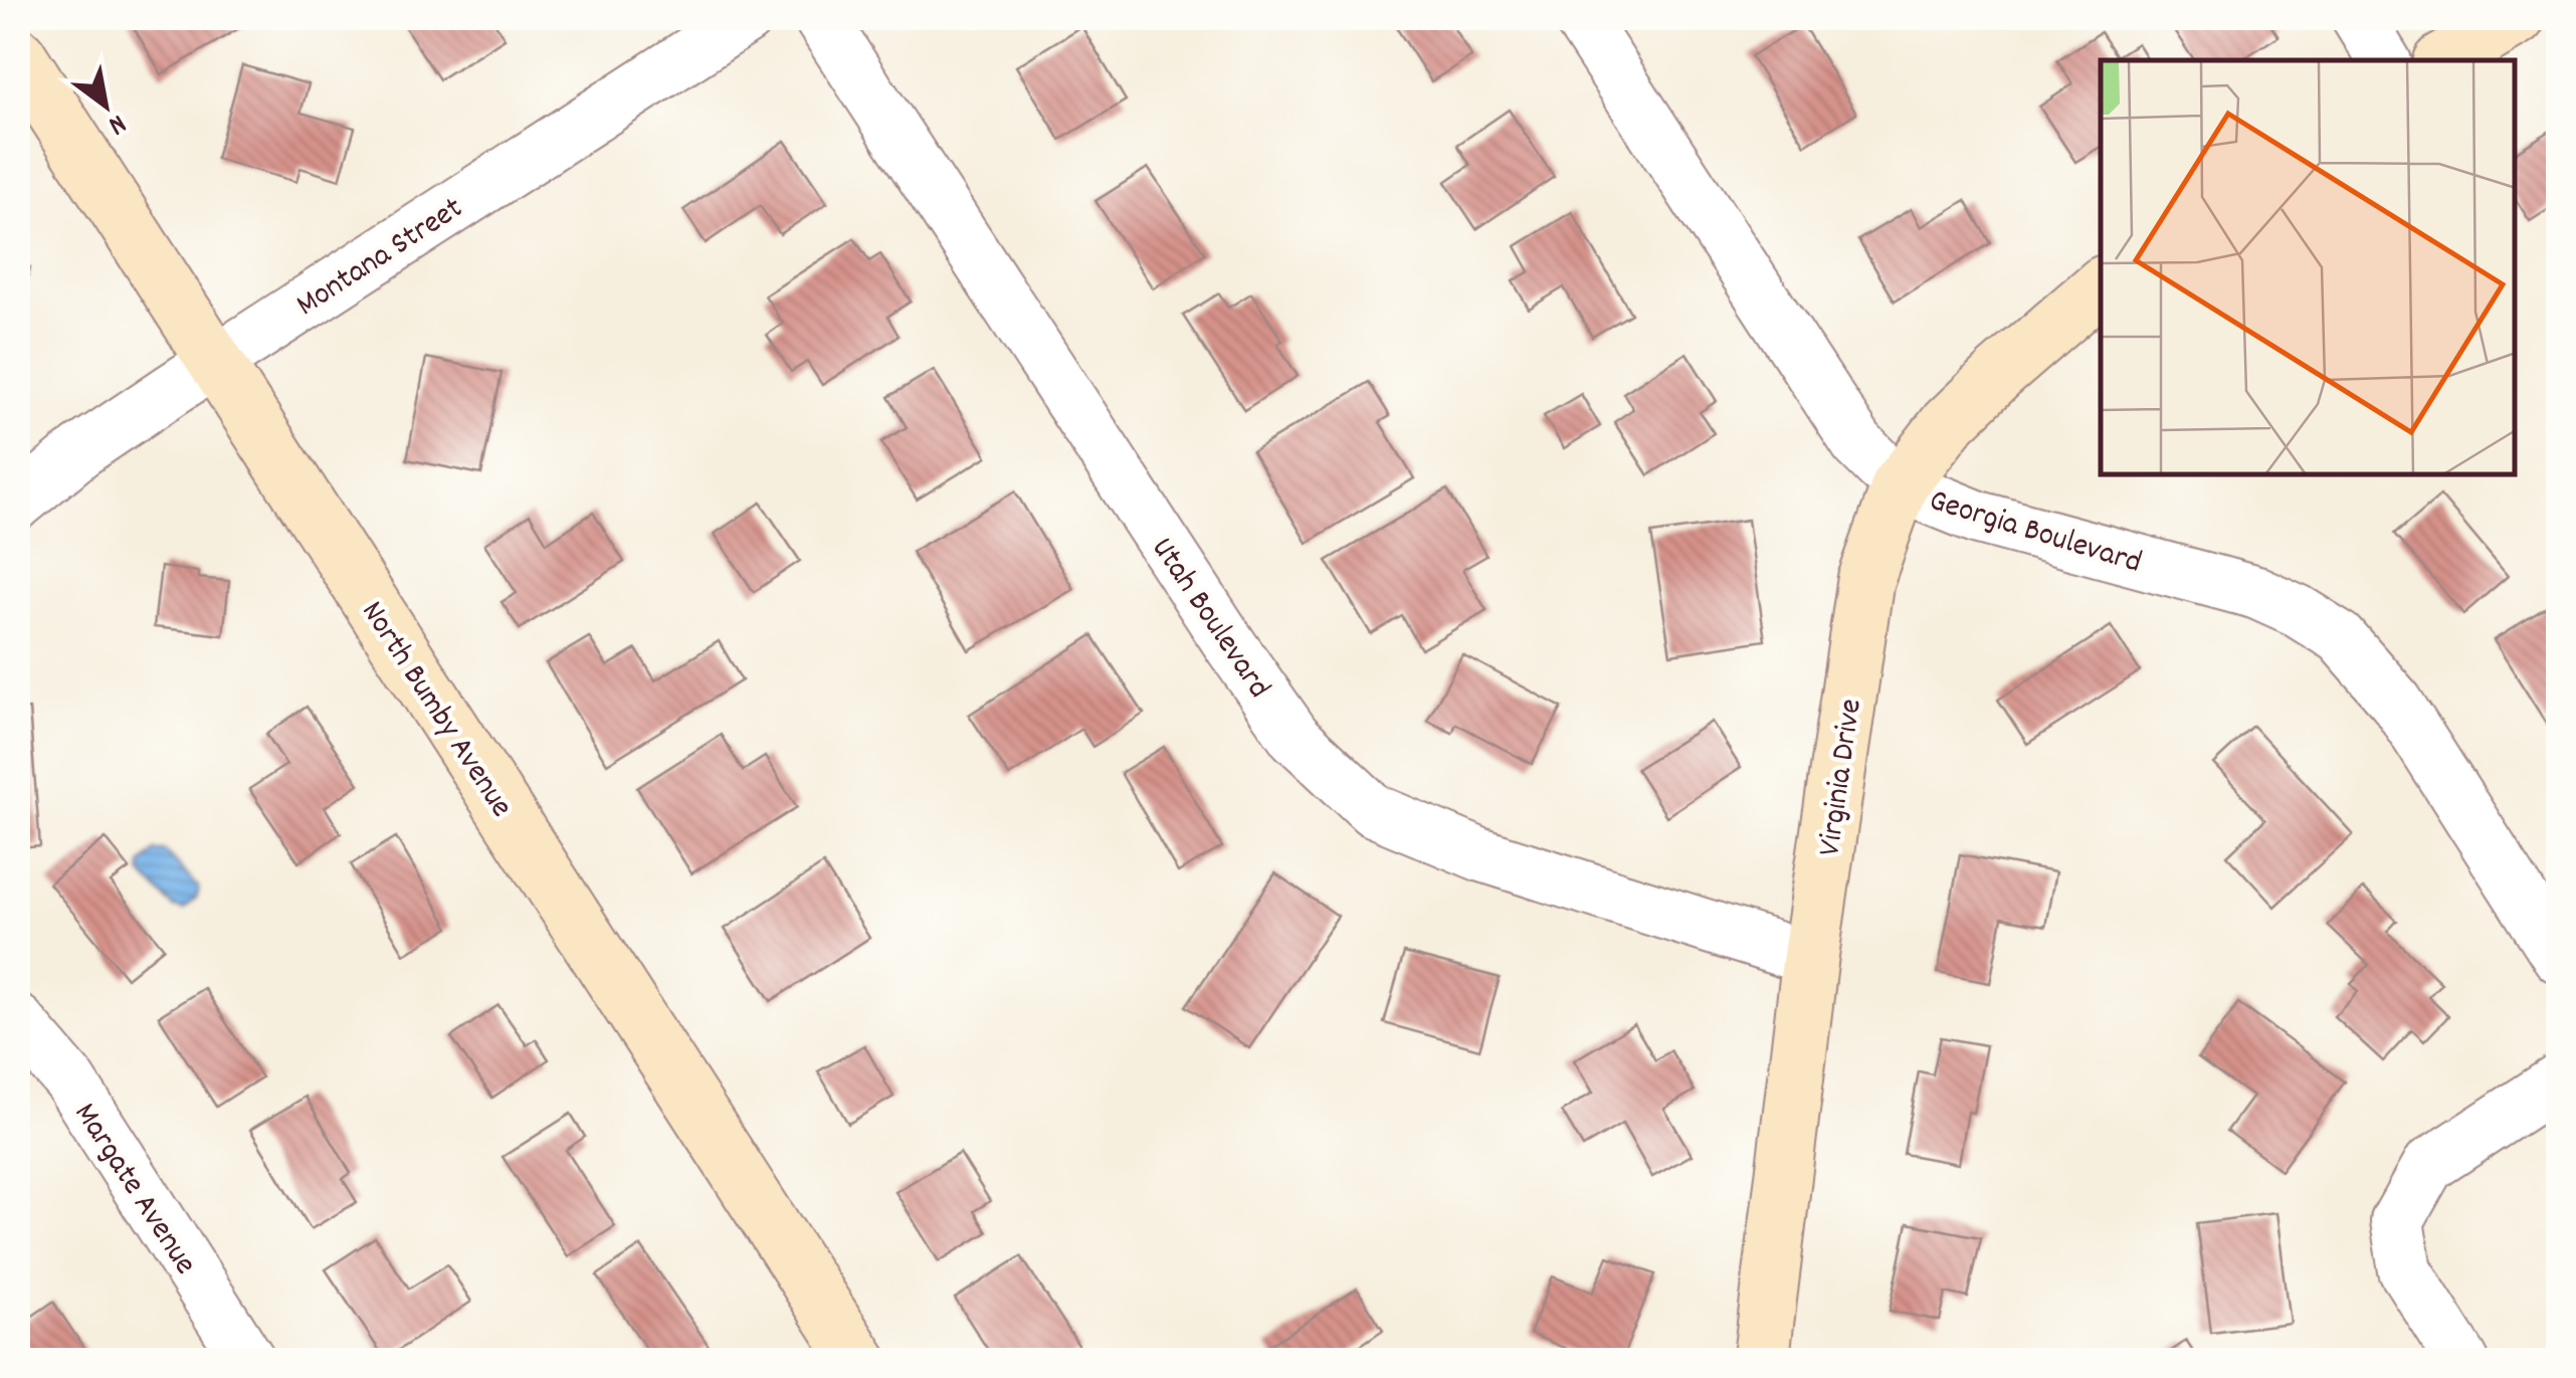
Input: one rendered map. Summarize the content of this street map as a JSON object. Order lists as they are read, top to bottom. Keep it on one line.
{"streets":{"street":["Montana Street","Georgia Boulevard","Utah Boulevard","North Bumby Avenue","Virginia Drive","Margate Avenue"]},"crossings":[["Montana Street","North Bumby Avenue"],["Georgia Boulevard","Virginia Drive"],["Utah Boulevard","Virginia Drive"]],"north":"bottom right"}
